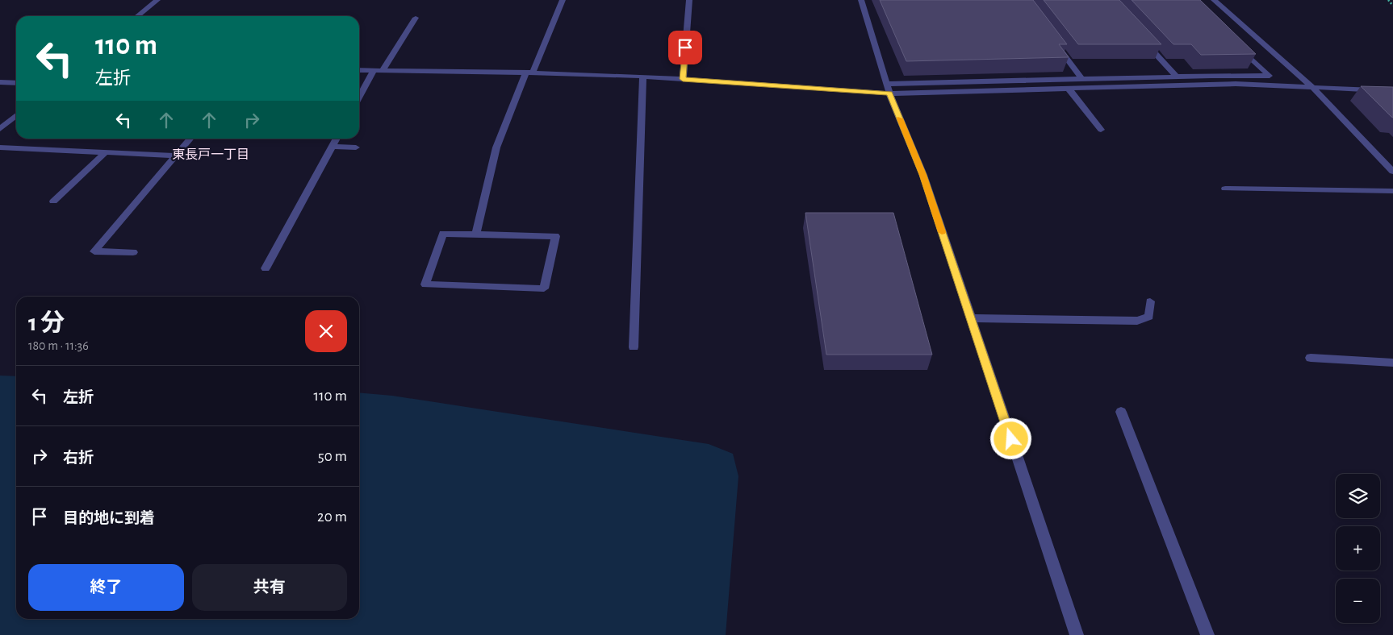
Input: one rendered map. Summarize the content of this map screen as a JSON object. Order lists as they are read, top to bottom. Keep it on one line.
{"districts":["東長戸一丁目"],"page":{"turn":["110 m","左折"],"heading":["1 分","180 m · 11:36"],"list":[{"name":"左折","value":"110 m"},{"name":"右折","value":"50 m"},{"name":"目的地に到着","value":"20 m"}],"map_buttons":["+","−"],"buttons":["終了","共有"]}}
